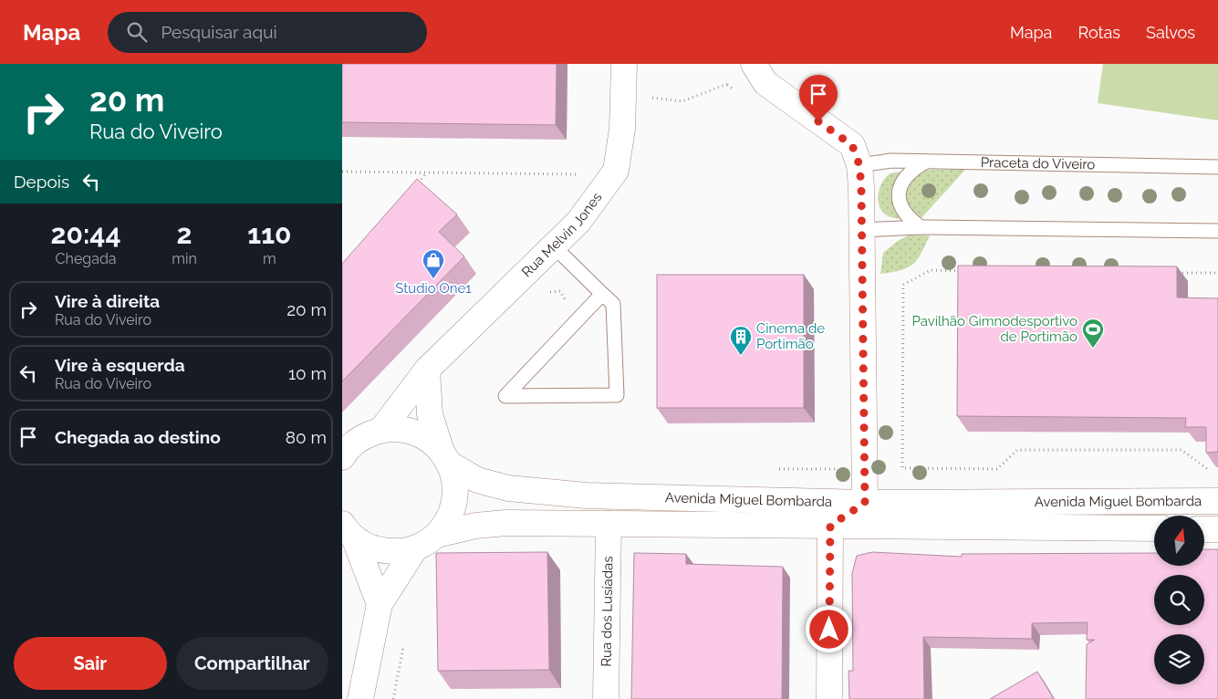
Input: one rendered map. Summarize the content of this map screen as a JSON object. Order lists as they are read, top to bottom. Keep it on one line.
{"streets":{"street":["Rua Melvin Jones","Avenida Miguel Bombarda","Rua dos Lusíadas"],"lane":["Praceta do Viveiro"]},"crossings":[["Rua Melvin Jones","Avenida Miguel Bombarda"],["Avenida Miguel Bombarda","Rua dos Lusíadas"]],"places":{"shop":["Studio One1"],"sports":["Pavilhão Gimnodesportivo de Portimão"],"building":["Cinema de Portimão"]},"north":"top","page":{"header":"Mapa","search":"Pesquisar aqui","nav":["Mapa","Rotas","Salvos"],"turn":["20 m","Rua do Viveiro"],"then":"Depois","eta":["20:44","Chegada","2","min","110","m"],"list":[{"name":"Vire à direita","note":"Rua do Viveiro","value":"20 m"},{"name":"Vire à esquerda","note":"Rua do Viveiro","value":"10 m"},{"name":"Chegada ao destino","value":"80 m"}],"buttons":["Sair","Compartilhar"]}}
